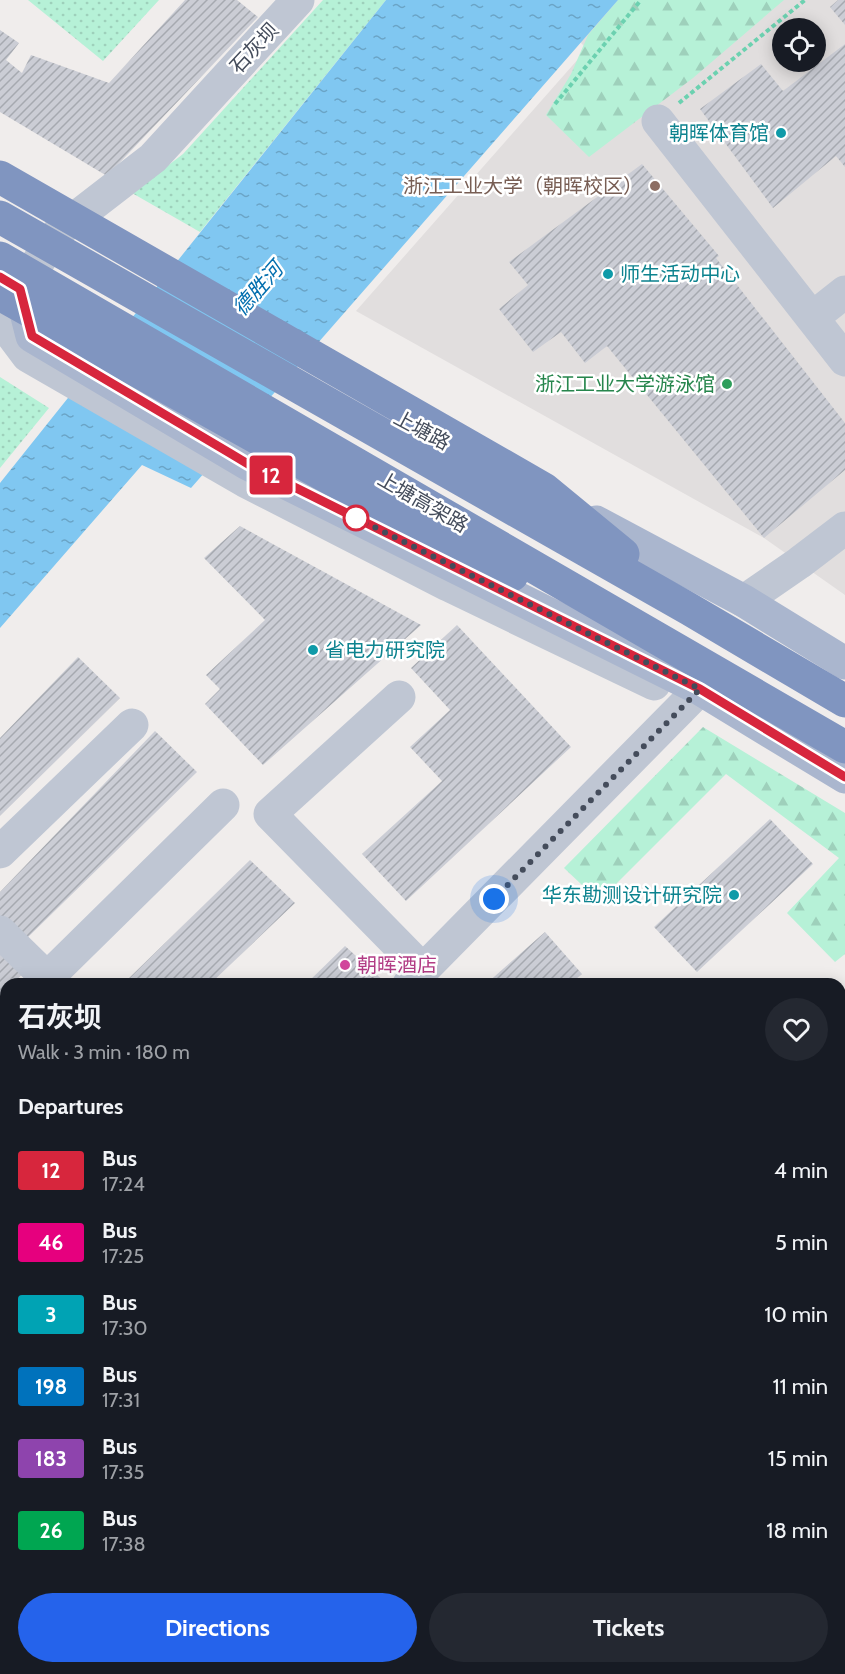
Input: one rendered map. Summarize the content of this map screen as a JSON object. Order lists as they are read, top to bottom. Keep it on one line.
{"streets":{"highway":["上塘高架路"],"main road":["上塘路"],"street":["石灰坝"]},"crossings":[["石灰坝","上塘路"]],"water":["德胜河"],"places":["朝晖体育馆","浙江工业大学（朝晖校区）","师生活动中心","浙江工业大学游泳馆","省电力研究院","华东勘测设计研究院","朝晖酒店"],"lines":["bus line 12"],"page":{"on_map":"12","heading":[["石灰坝","Walk · 3 min · 180 m"],"Departures"],"list":[{"mark":"12","name":"Bus","note":"17:24","value":"4 min"},{"mark":"46","name":"Bus","note":"17:25","value":"5 min"},{"mark":"3","name":"Bus","note":"17:30","value":"10 min"},{"mark":"198","name":"Bus","note":"17:31","value":"11 min"},{"mark":"183","name":"Bus","note":"17:35","value":"15 min"},{"mark":"26","name":"Bus","note":"17:38","value":"18 min"}],"buttons":["Directions","Tickets"]}}
